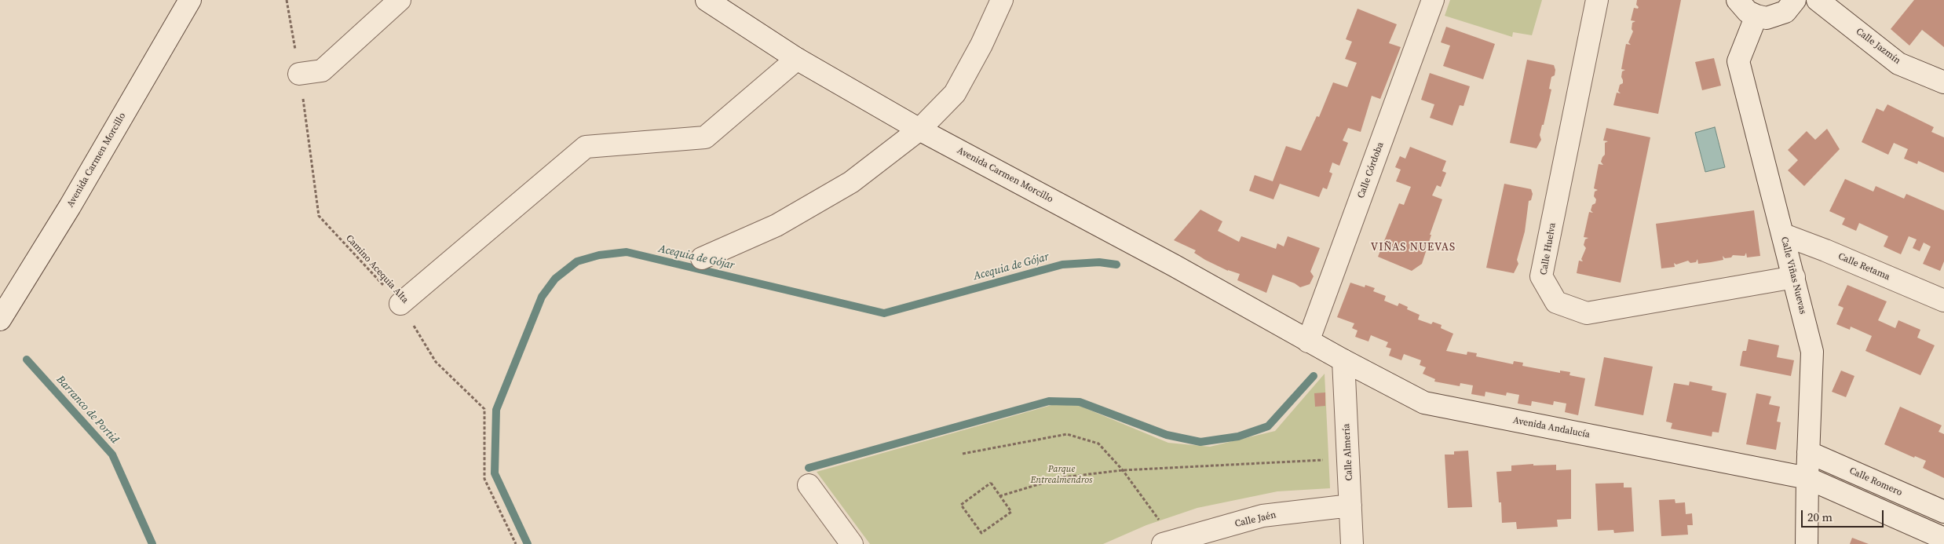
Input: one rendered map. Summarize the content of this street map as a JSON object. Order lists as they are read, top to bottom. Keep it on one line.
{"streets":{"street":["Calle Jazmín","Avenida Carmen Morcillo","Calle Córdoba","Calle Huelva","Calle Retama","Calle Viñas Nuevas","Avenida Andalucía","Calle Almería","Calle Romero","Calle Jaén"],"path":["Camino Acequia Alta"]},"crossings":[["Avenida Carmen Morcillo","Calle Córdoba"],["Avenida Carmen Morcillo","Avenida Andalucía"],["Calle Córdoba","Avenida Andalucía"],["Calle Huelva","Calle Viñas Nuevas"],["Calle Retama","Calle Viñas Nuevas"],["Calle Viñas Nuevas","Avenida Andalucía"],["Calle Viñas Nuevas","Calle Romero"],["Avenida Andalucía","Calle Almería"],["Calle Almería","Calle Jaén"]],"districts":["VIÑAS NUEVAS"],"water":["Acequia de Gójar","Barranco de Portid"],"parks":["Parque Entrealmendros"],"scale_bar":"20 m"}
